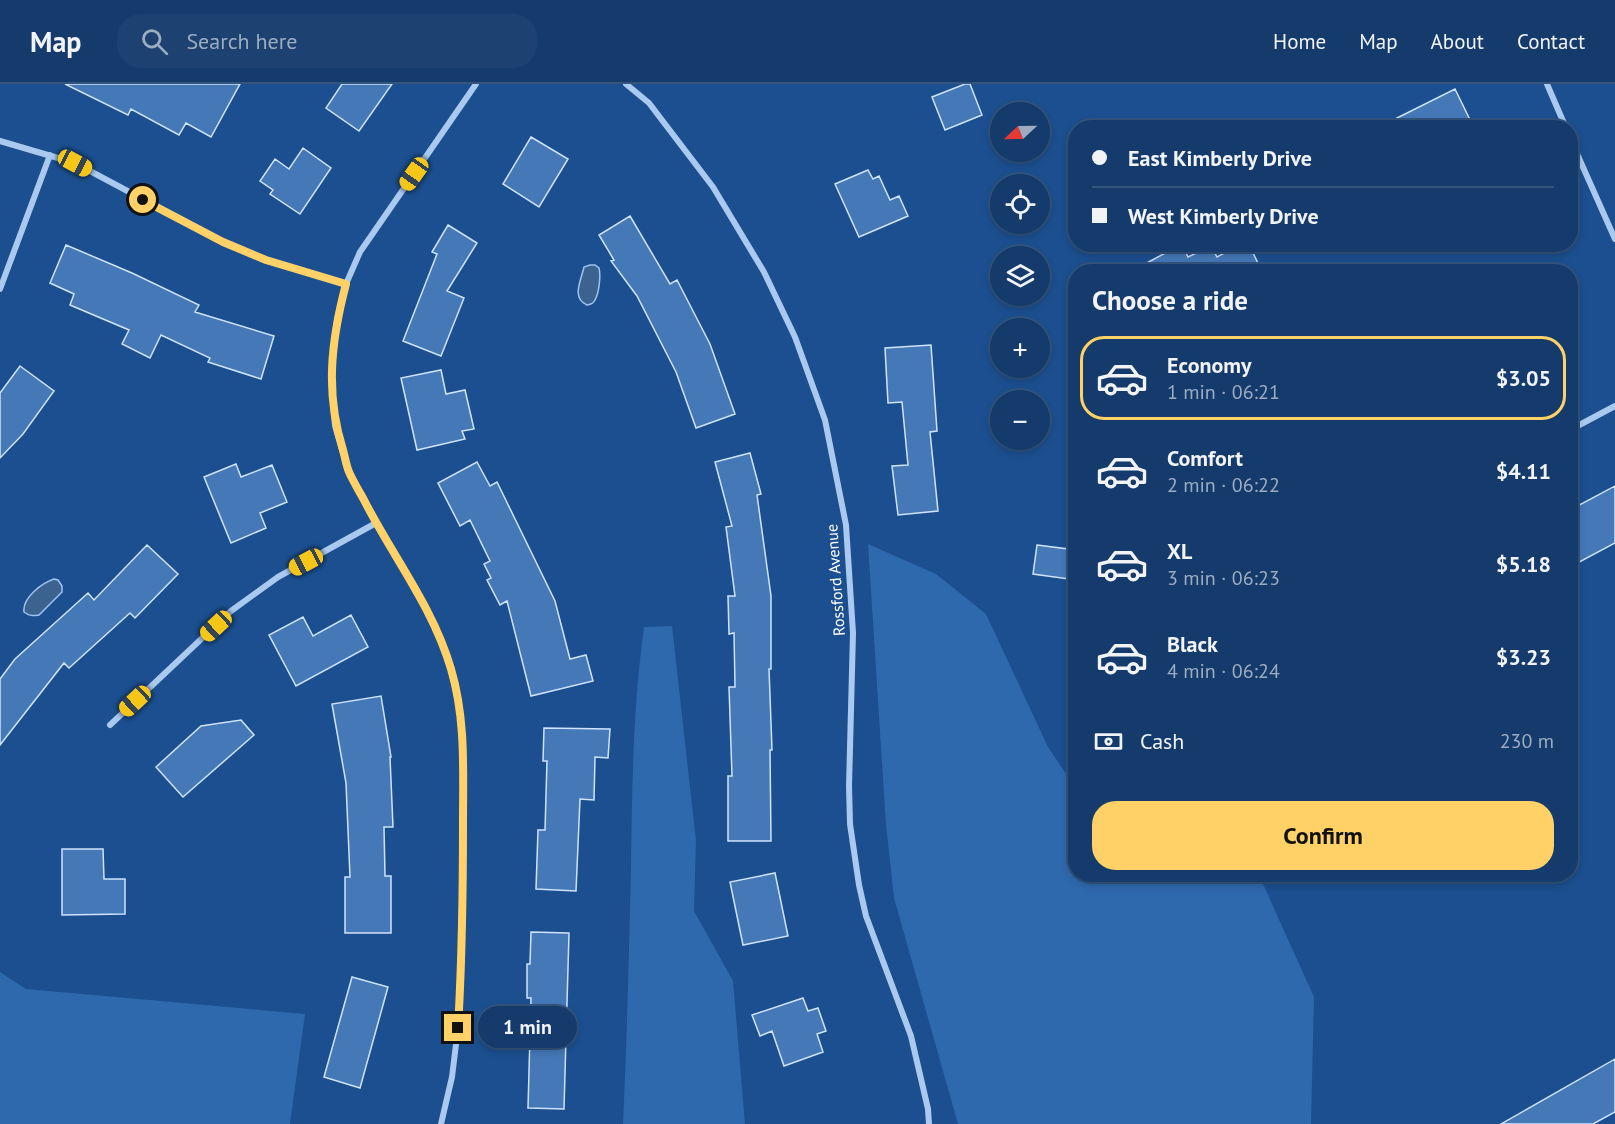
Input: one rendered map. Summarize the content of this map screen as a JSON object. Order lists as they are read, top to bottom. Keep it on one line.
{"streets":{"street":["Rossford Avenue"]},"north":"left","page":{"header":"Map","search":"Search here","nav":["Home","Map","About","Contact"],"map_buttons":["+","−"],"banner":["East Kimberly Drive","West Kimberly Drive"],"heading":"Choose a ride","list":[{"name":"Economy","note":"1 min · 06:21","value":"$3.05"},{"name":"Comfort","note":"2 min · 06:22","value":"$4.11"},{"name":"XL","note":"3 min · 06:23","value":"$5.18"},{"name":"Black","note":"4 min · 06:24","value":"$3.23"}],"pay":["Cash","230 m"],"buttons":"Confirm","bubble":"1 min"}}
